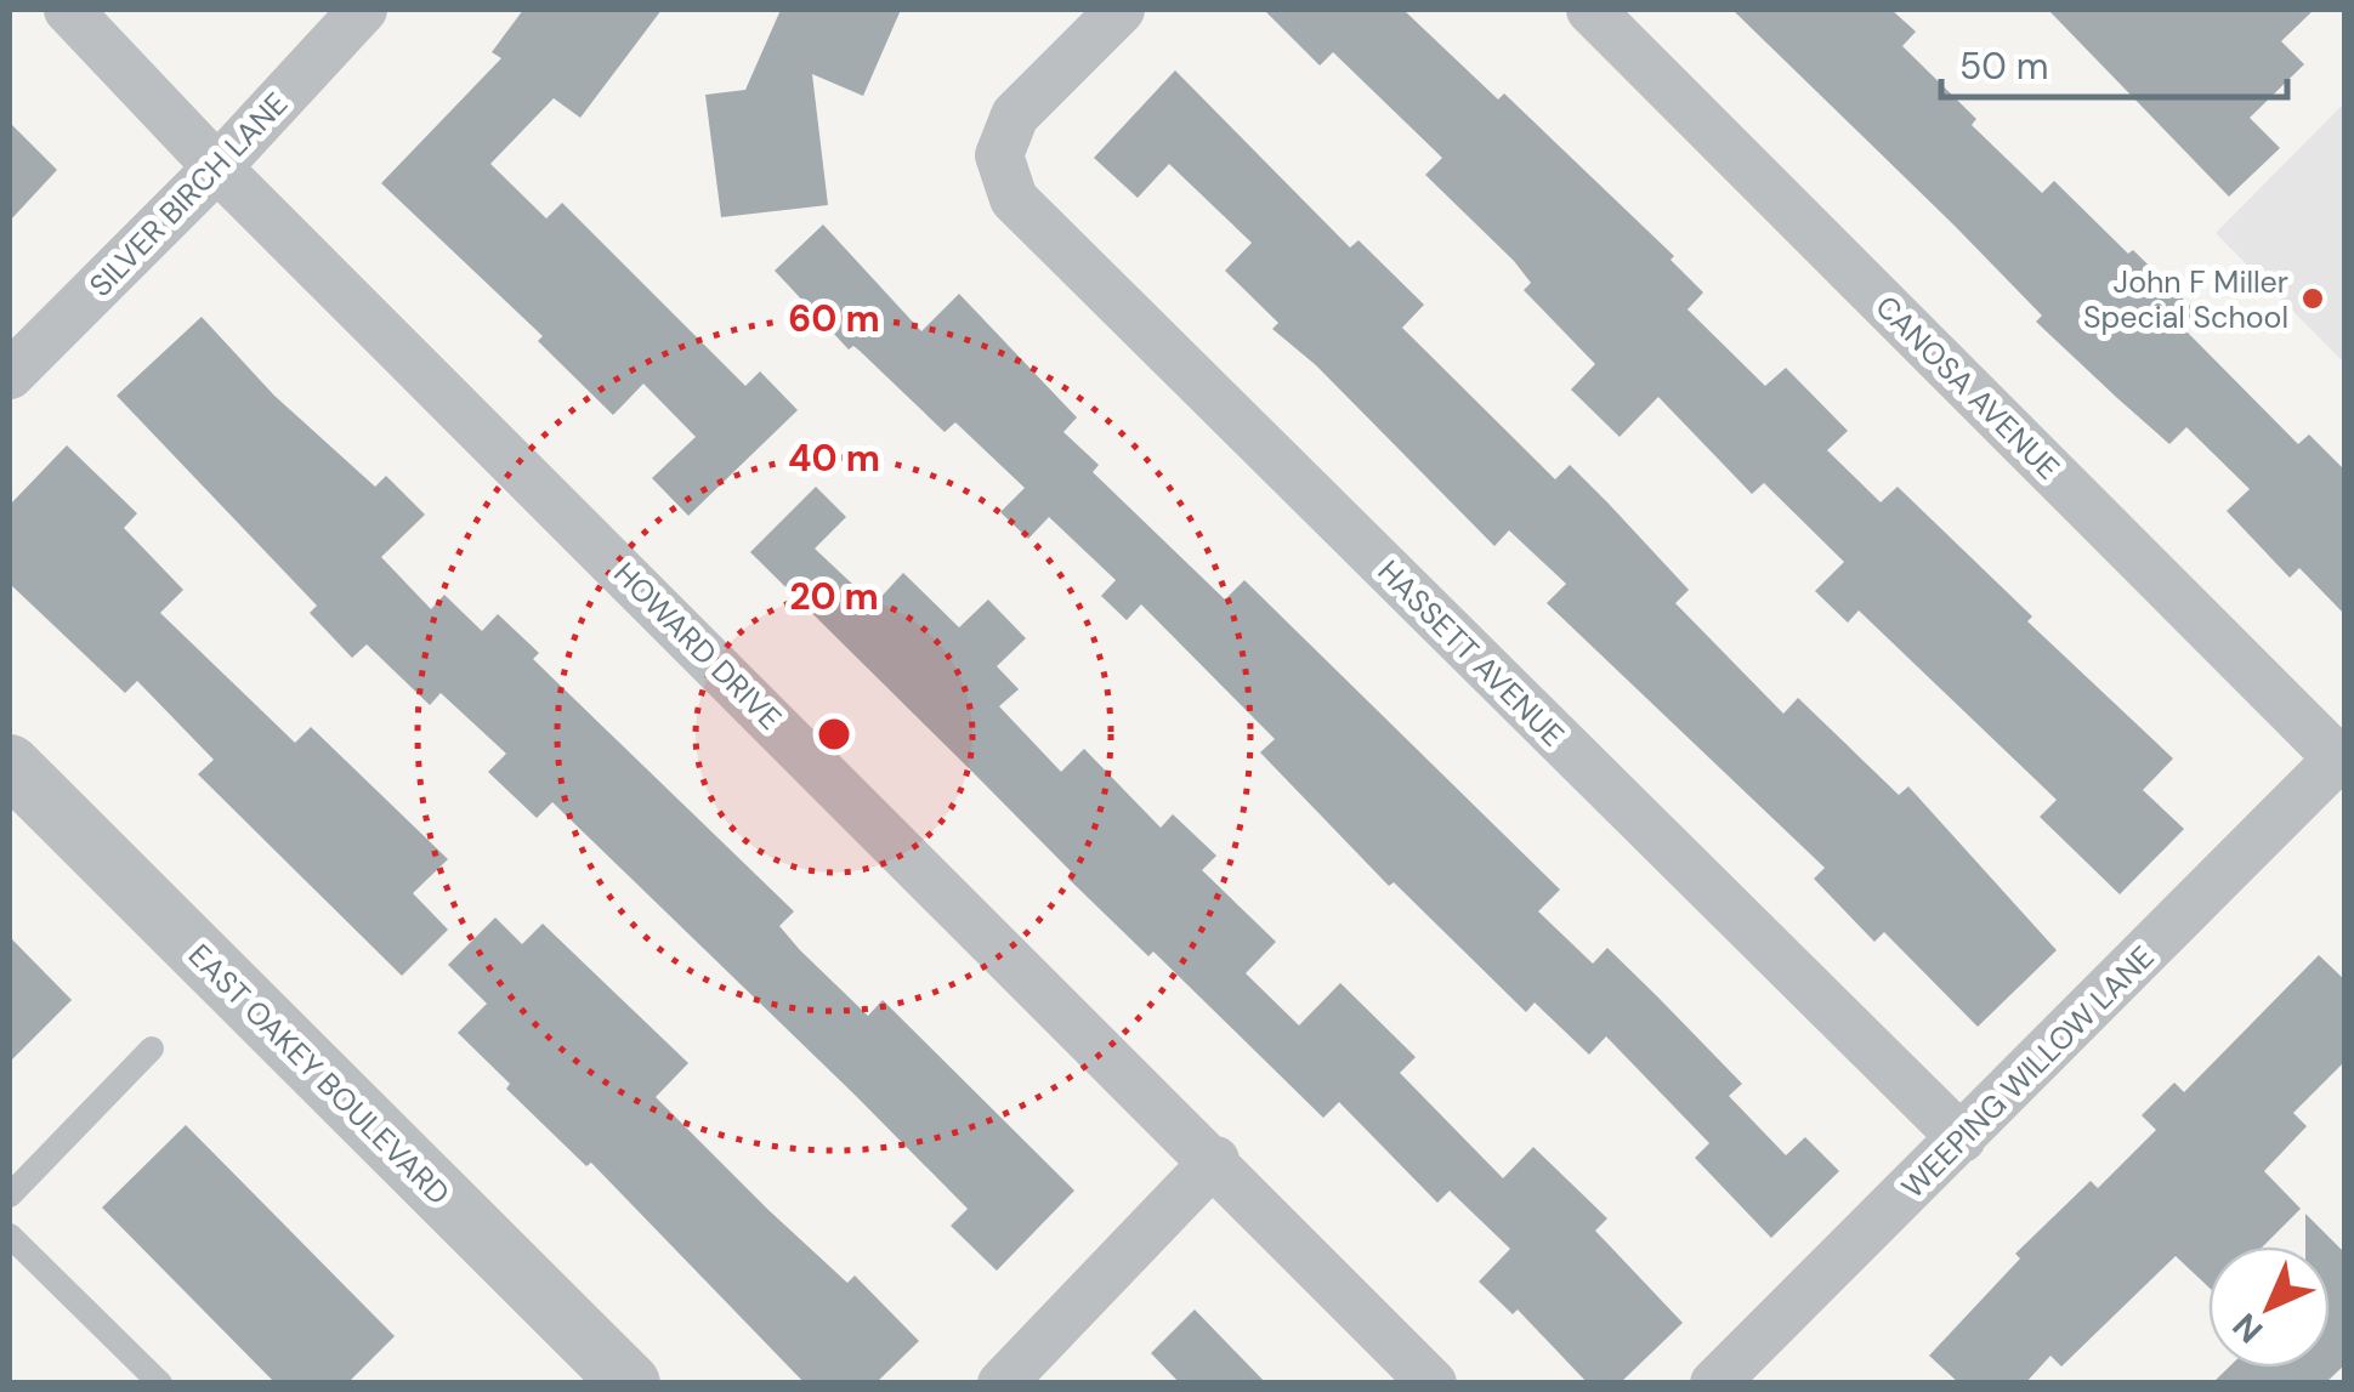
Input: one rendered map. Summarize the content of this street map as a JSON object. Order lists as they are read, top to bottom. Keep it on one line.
{"streets":{"street":["SILVER BIRCH LANE","CANOSA AVENUE","HOWARD DRIVE","HASSETT AVENUE","WEEPING WILLOW LANE","EAST OAKEY BOULEVARD"]},"crossings":[["SILVER BIRCH LANE","HOWARD DRIVE"],["CANOSA AVENUE","WEEPING WILLOW LANE"],["HASSETT AVENUE","WEEPING WILLOW LANE"]],"places":["John F Miller Special School"],"scale_bar":"50 m","north":"bottom left","rings":["60 m","40 m","20 m"]}
